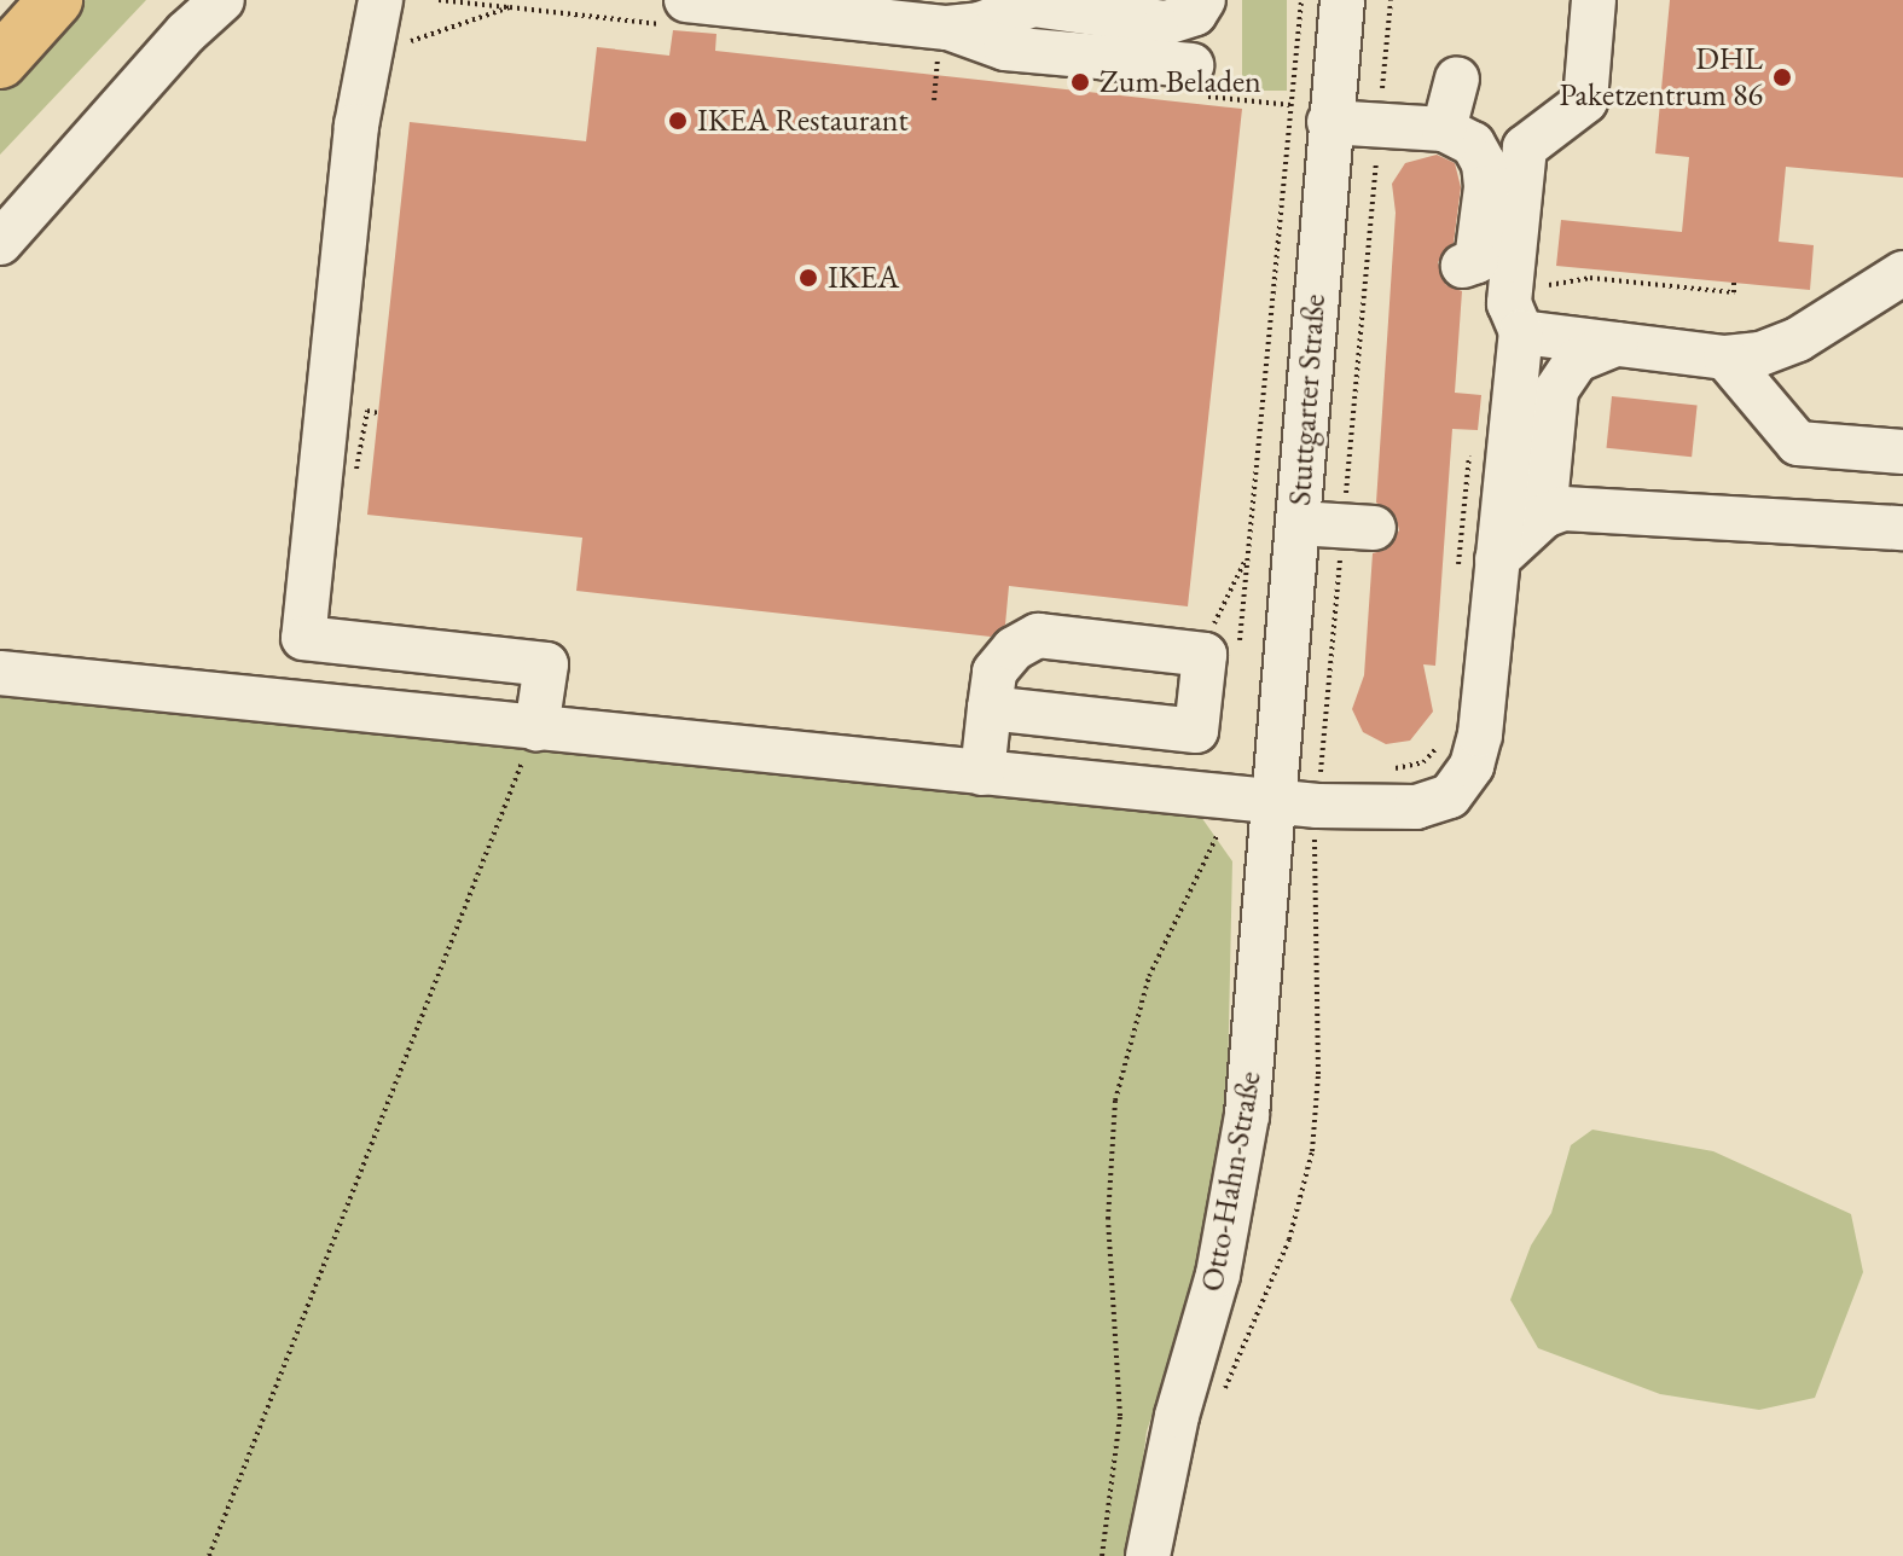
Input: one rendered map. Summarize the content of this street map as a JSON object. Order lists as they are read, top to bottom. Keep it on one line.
{"streets":{"street":["Stuttgarter Straße","Otto-Hahn-Straße"]},"crossings":[["Stuttgarter Straße","Otto-Hahn-Straße"]],"places":["DHL Paketzentrum 86","Zum Beladen","IKEA Restaurant","IKEA"]}
